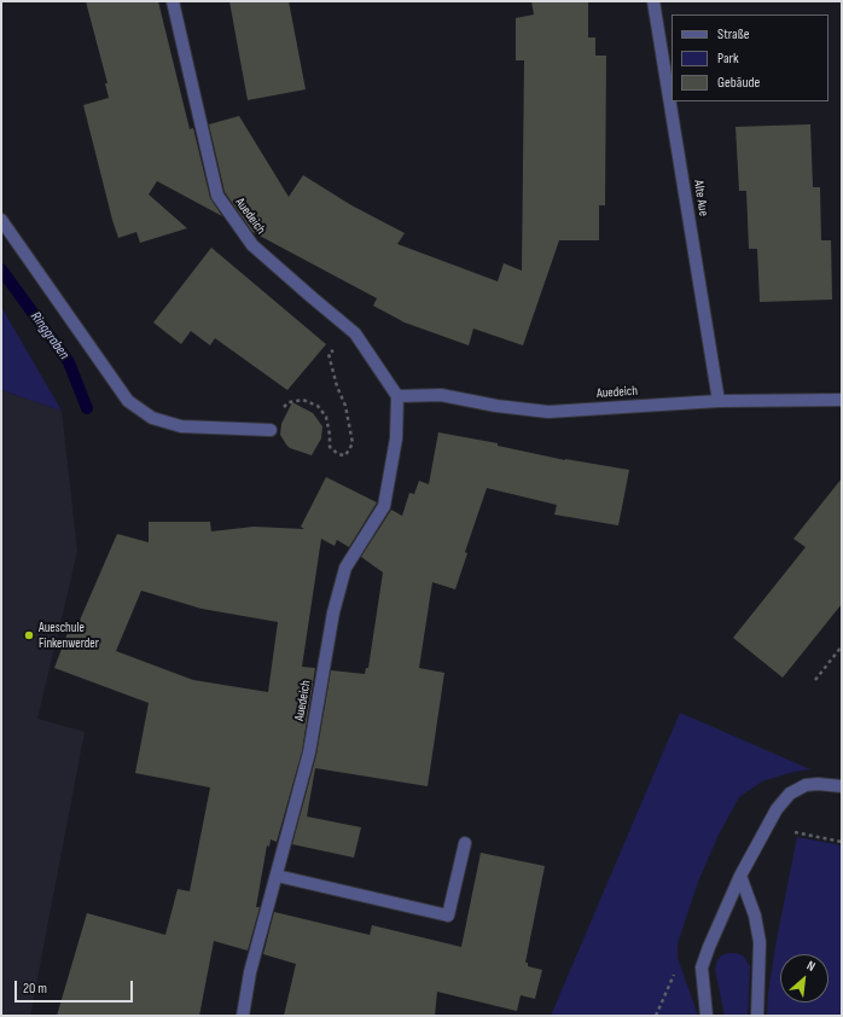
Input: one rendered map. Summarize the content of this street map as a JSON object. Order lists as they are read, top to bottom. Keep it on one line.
{"streets":{"street":["Alte Aue","Auedeich"]},"crossings":[["Alte Aue","Auedeich"]],"water":["Ringgraben"],"places":["Aueschule Finkenwerder"],"legend":["Straße","Park","Gebäude"],"scale_bar":"20 m","north":"top right"}
